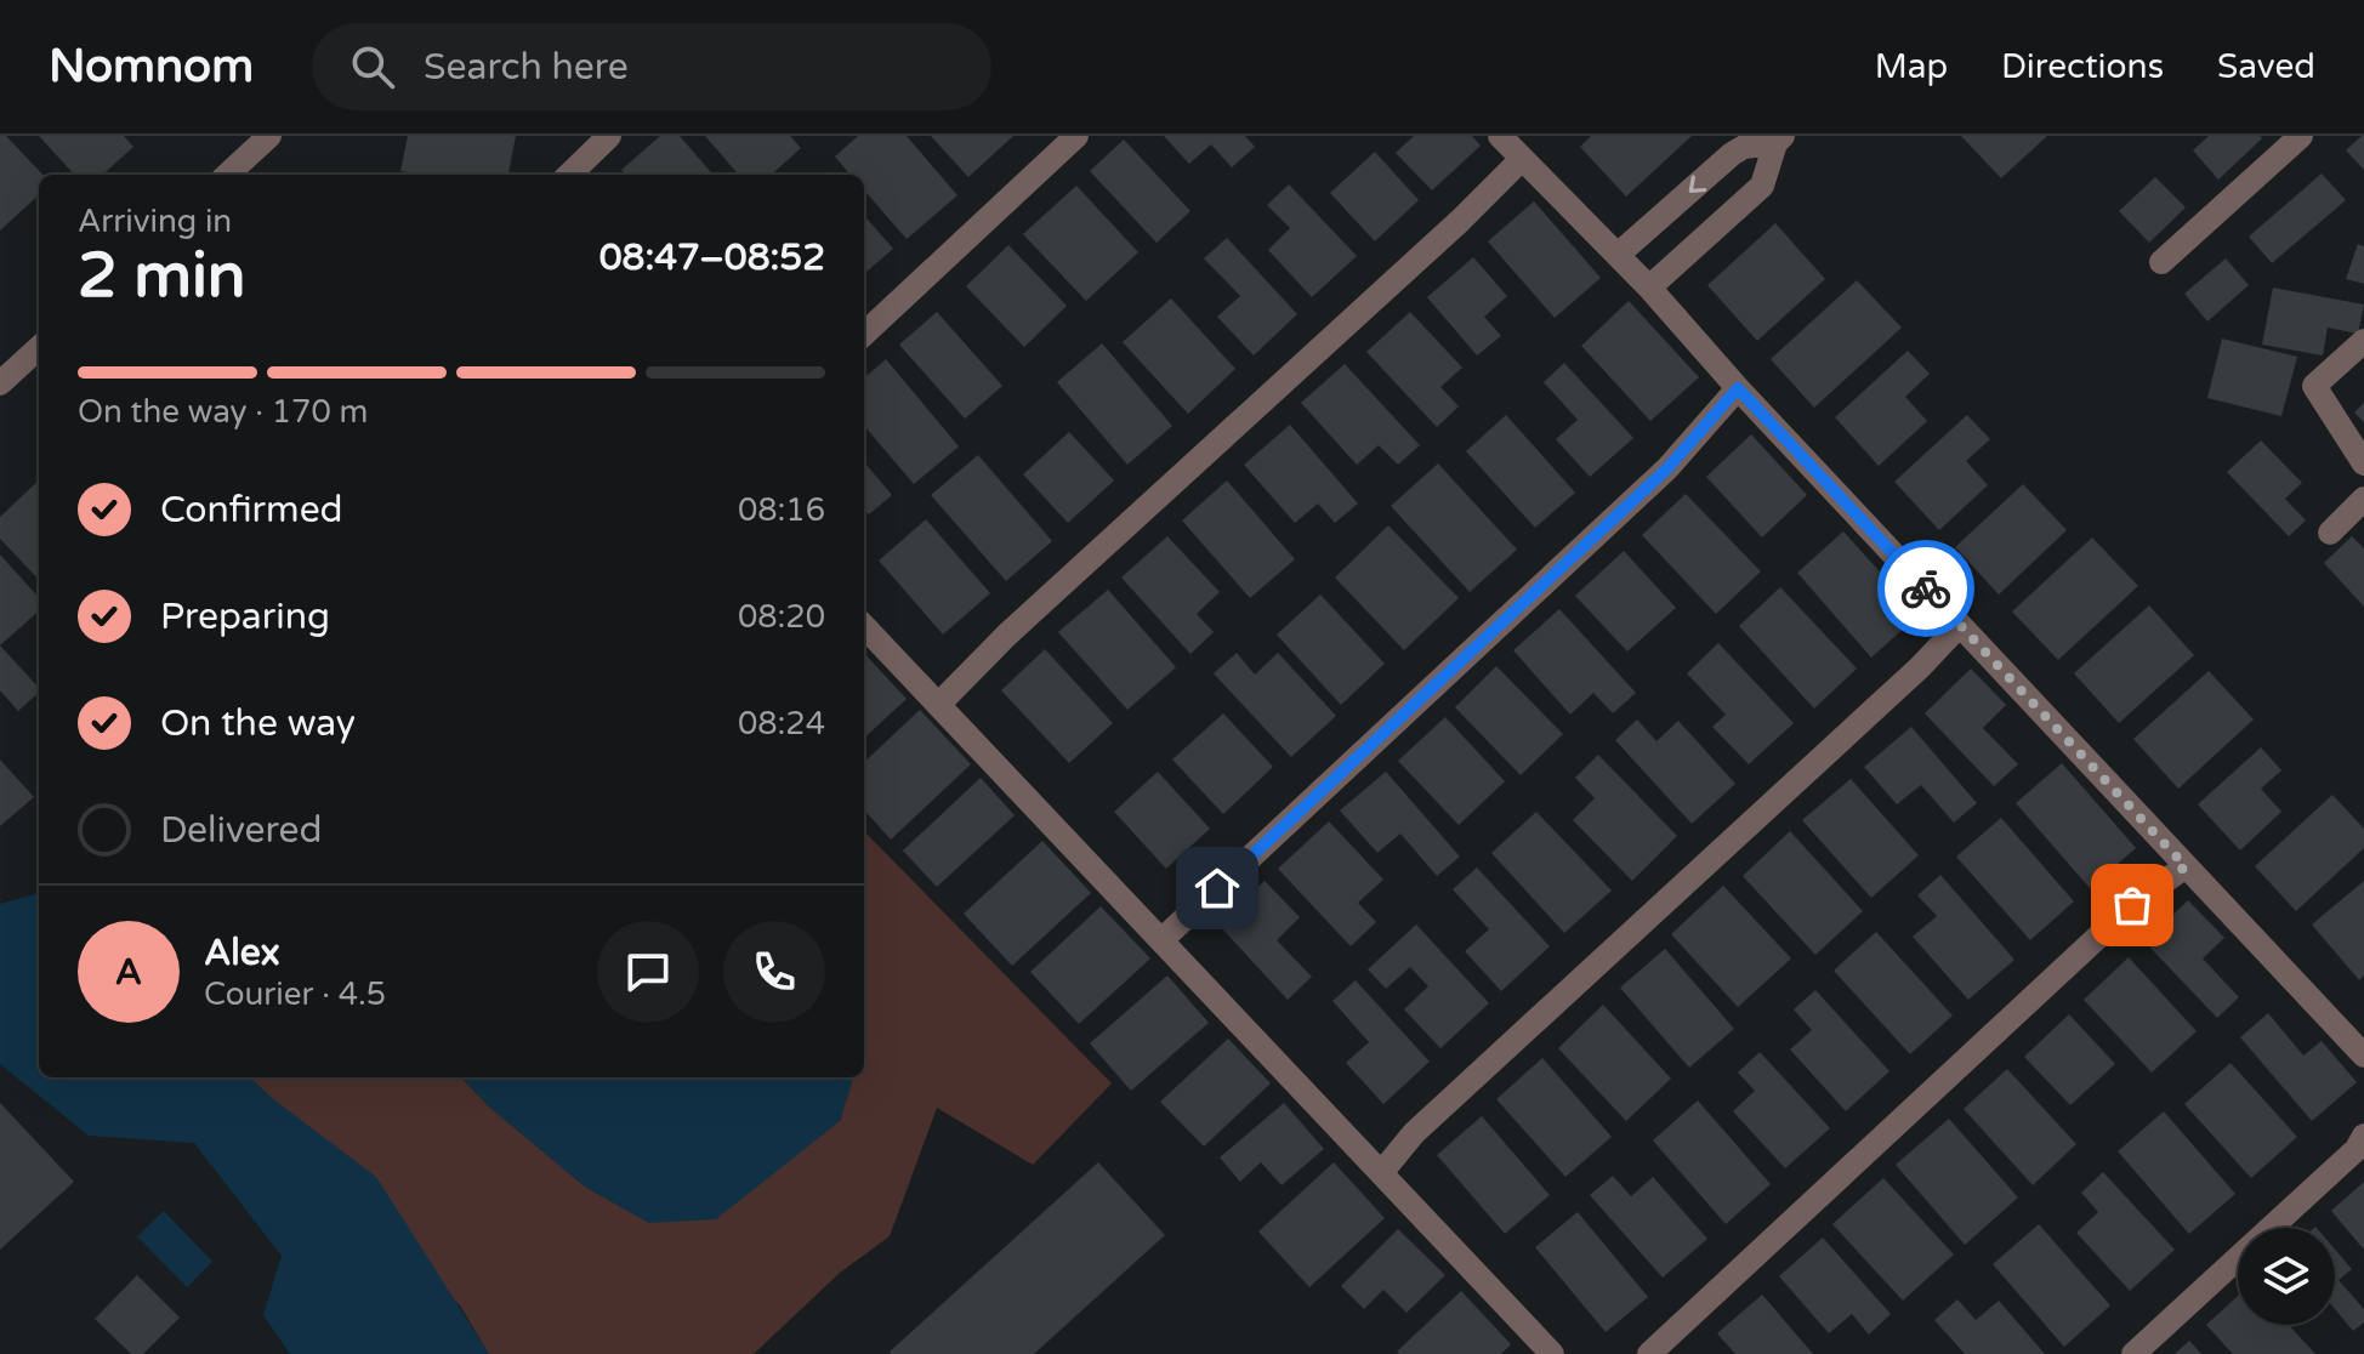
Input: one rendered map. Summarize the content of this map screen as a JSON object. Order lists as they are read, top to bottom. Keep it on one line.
{"page":{"header":"Nomnom","search":"Search here","nav":["Map","Directions","Saved"],"heading":["2 min","Arriving in","08:47–08:52"],"panel":["Alex","Courier · 4.5"],"bar":"On the way · 170 m","list":[["Confirmed","08:16"],["Preparing","08:20"],["On the way","08:24"],"Delivered"],"round":"A"}}
